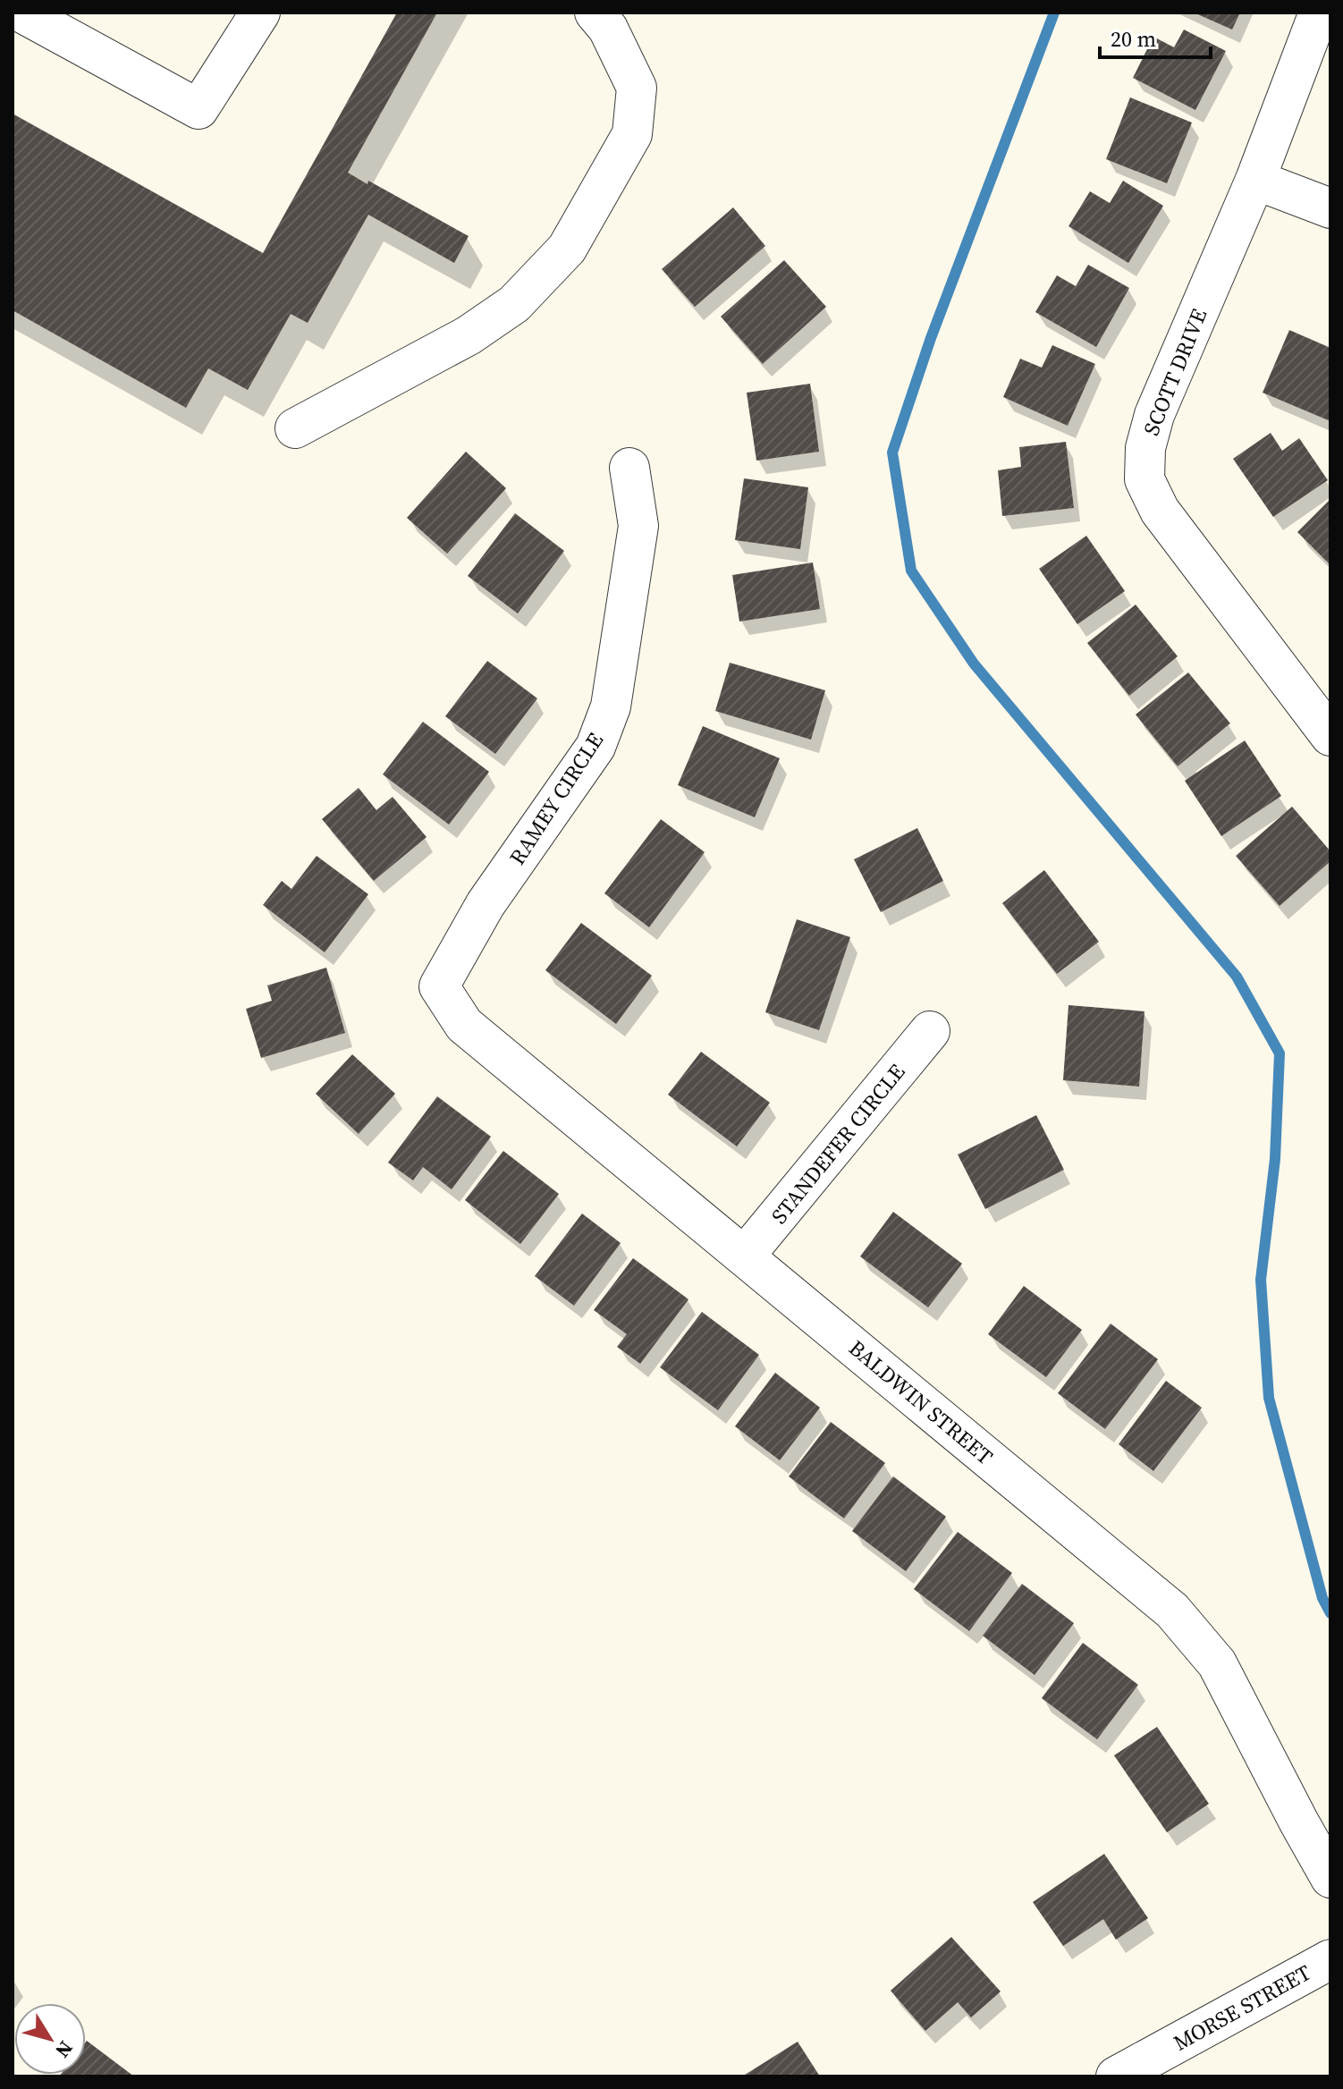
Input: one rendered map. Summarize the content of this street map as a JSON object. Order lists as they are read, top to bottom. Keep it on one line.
{"streets":{"street":["SCOTT DRIVE","RAMEY CIRCLE","STANDEFER CIRCLE","BALDWIN STREET","MORSE STREET"]},"crossings":[["RAMEY CIRCLE","BALDWIN STREET"],["STANDEFER CIRCLE","BALDWIN STREET"]],"scale_bar":"20 m","north":"bottom right"}
